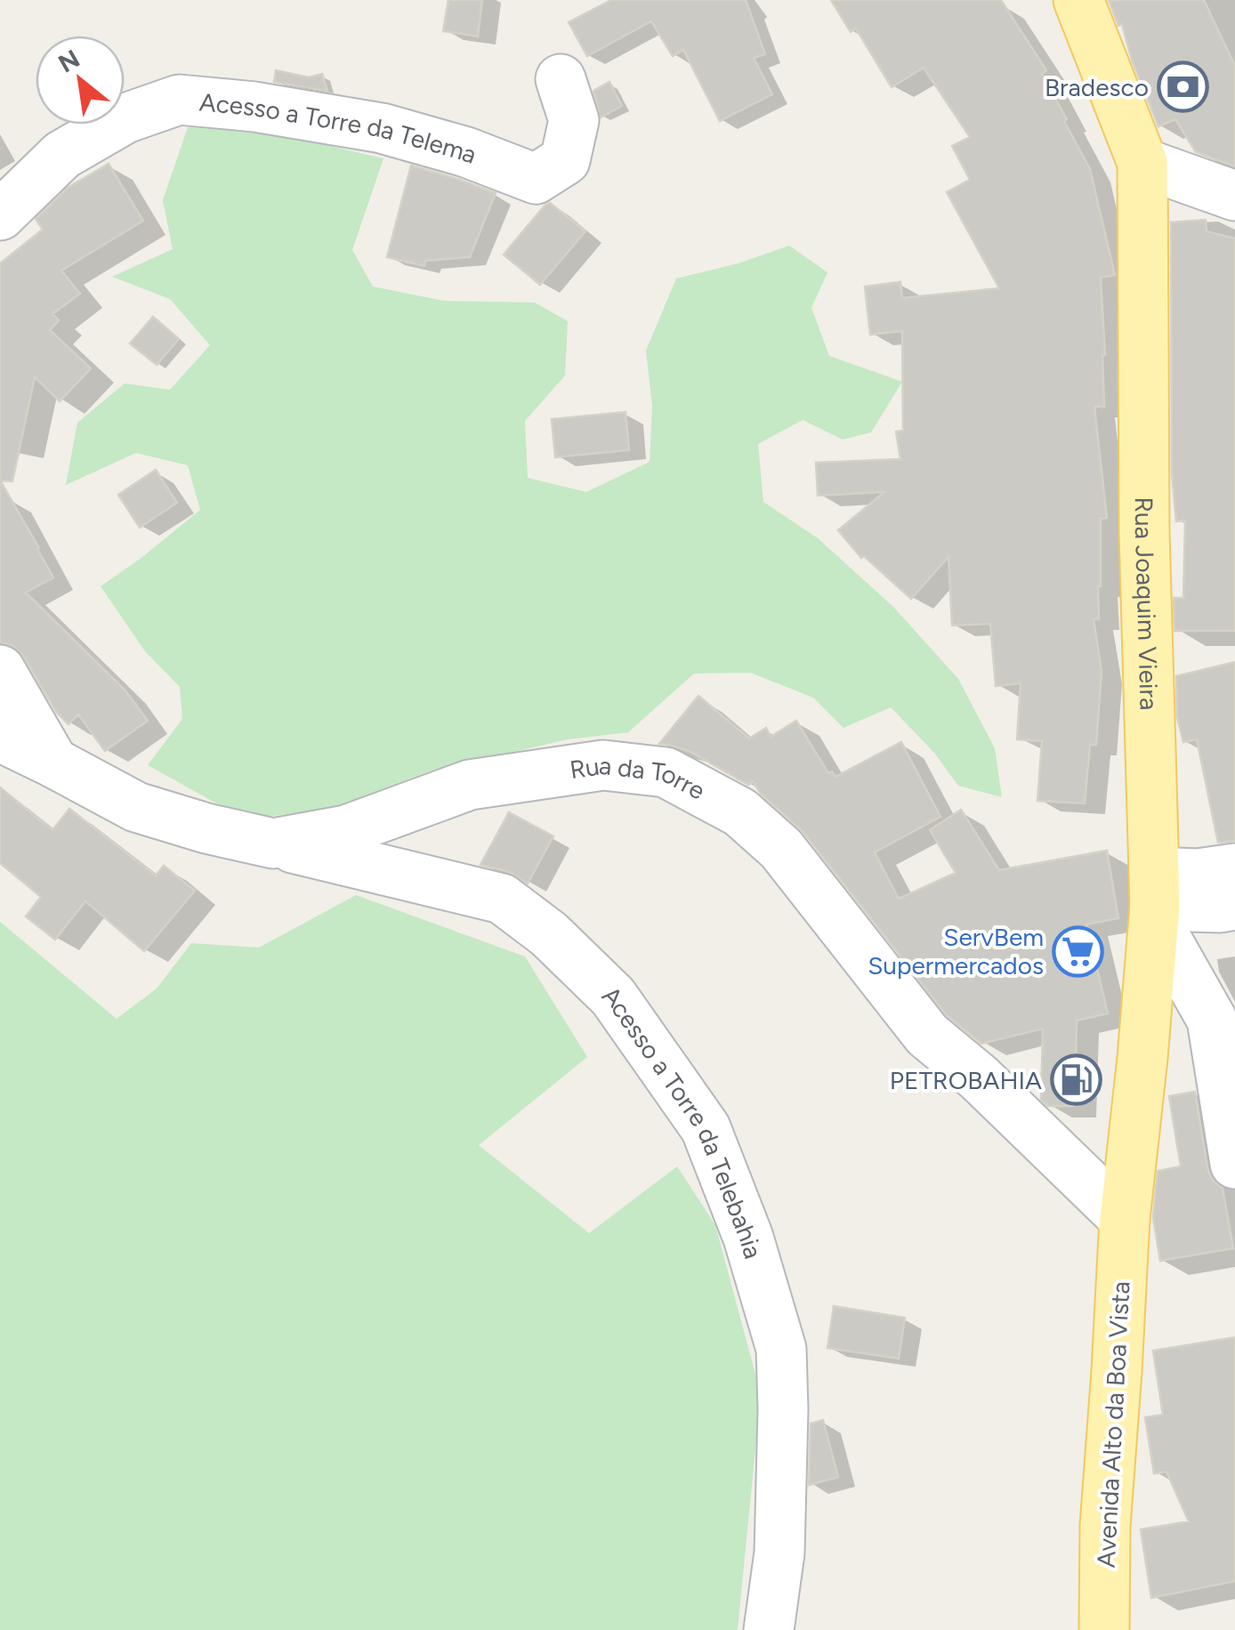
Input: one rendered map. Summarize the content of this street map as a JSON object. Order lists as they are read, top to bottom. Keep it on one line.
{"streets":{"main road":["Rua Joaquim Vieira","Avenida Alto da Boa Vista"],"street":["Acesso a Torre da Telema","Rua da Torre","Acesso a Torre da Telebahia"]},"crossings":[["Rua Joaquim Vieira","Rua da Torre"],["Rua Joaquim Vieira","Avenida Alto da Boa Vista"],["Rua da Torre","Acesso a Torre da Telebahia"],["Rua da Torre","Avenida Alto da Boa Vista"]],"places":{"bank":["Bradesco"],"supermarket":["ServBem Supermercados"],"fuel station":["PETROBAHIA"]},"north":"top left"}
